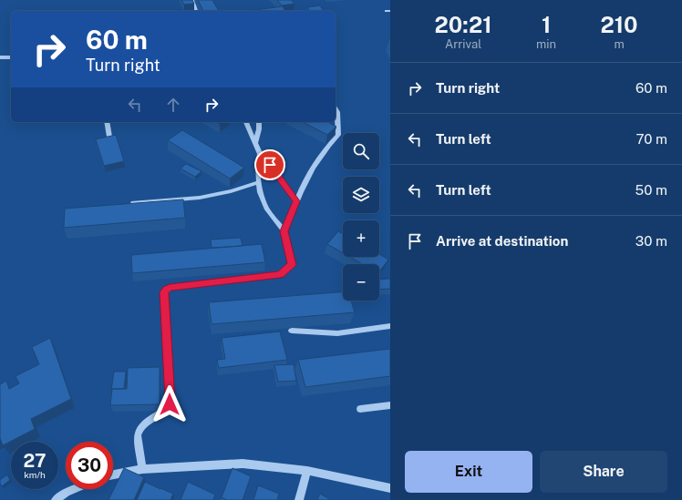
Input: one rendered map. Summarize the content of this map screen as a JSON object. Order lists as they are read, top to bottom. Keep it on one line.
{"page":{"eta":["20:21","Arrival","1","min","210","m"],"turn":["60 m","Turn right"],"list":[{"name":"Turn right","value":"60 m"},{"name":"Turn left","value":"70 m"},{"name":"Turn left","value":"50 m"},{"name":"Arrive at destination","value":"30 m"}],"map_buttons":["+","−"],"speed":"27 km/h","limit":"30","buttons":["Exit","Share"]}}
